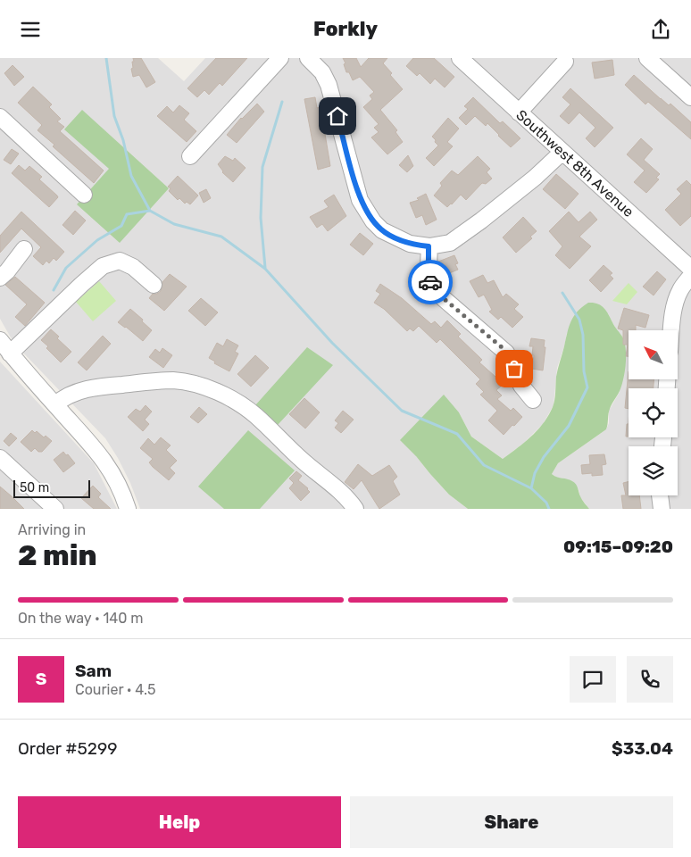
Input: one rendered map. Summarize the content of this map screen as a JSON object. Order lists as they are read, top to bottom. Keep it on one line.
{"streets":{"street":["Southwest 8th Avenue"]},"scale_bar":"50 m","north":"top left","page":{"header":"Forkly","scale":"50 m","heading":["2 min","Arriving in","09:15–09:20"],"panel":["Sam","Courier · 4.5","Order #5299","$33.04"],"bar":"On the way · 140 m","round":"S","buttons":["Help","Share"]}}
